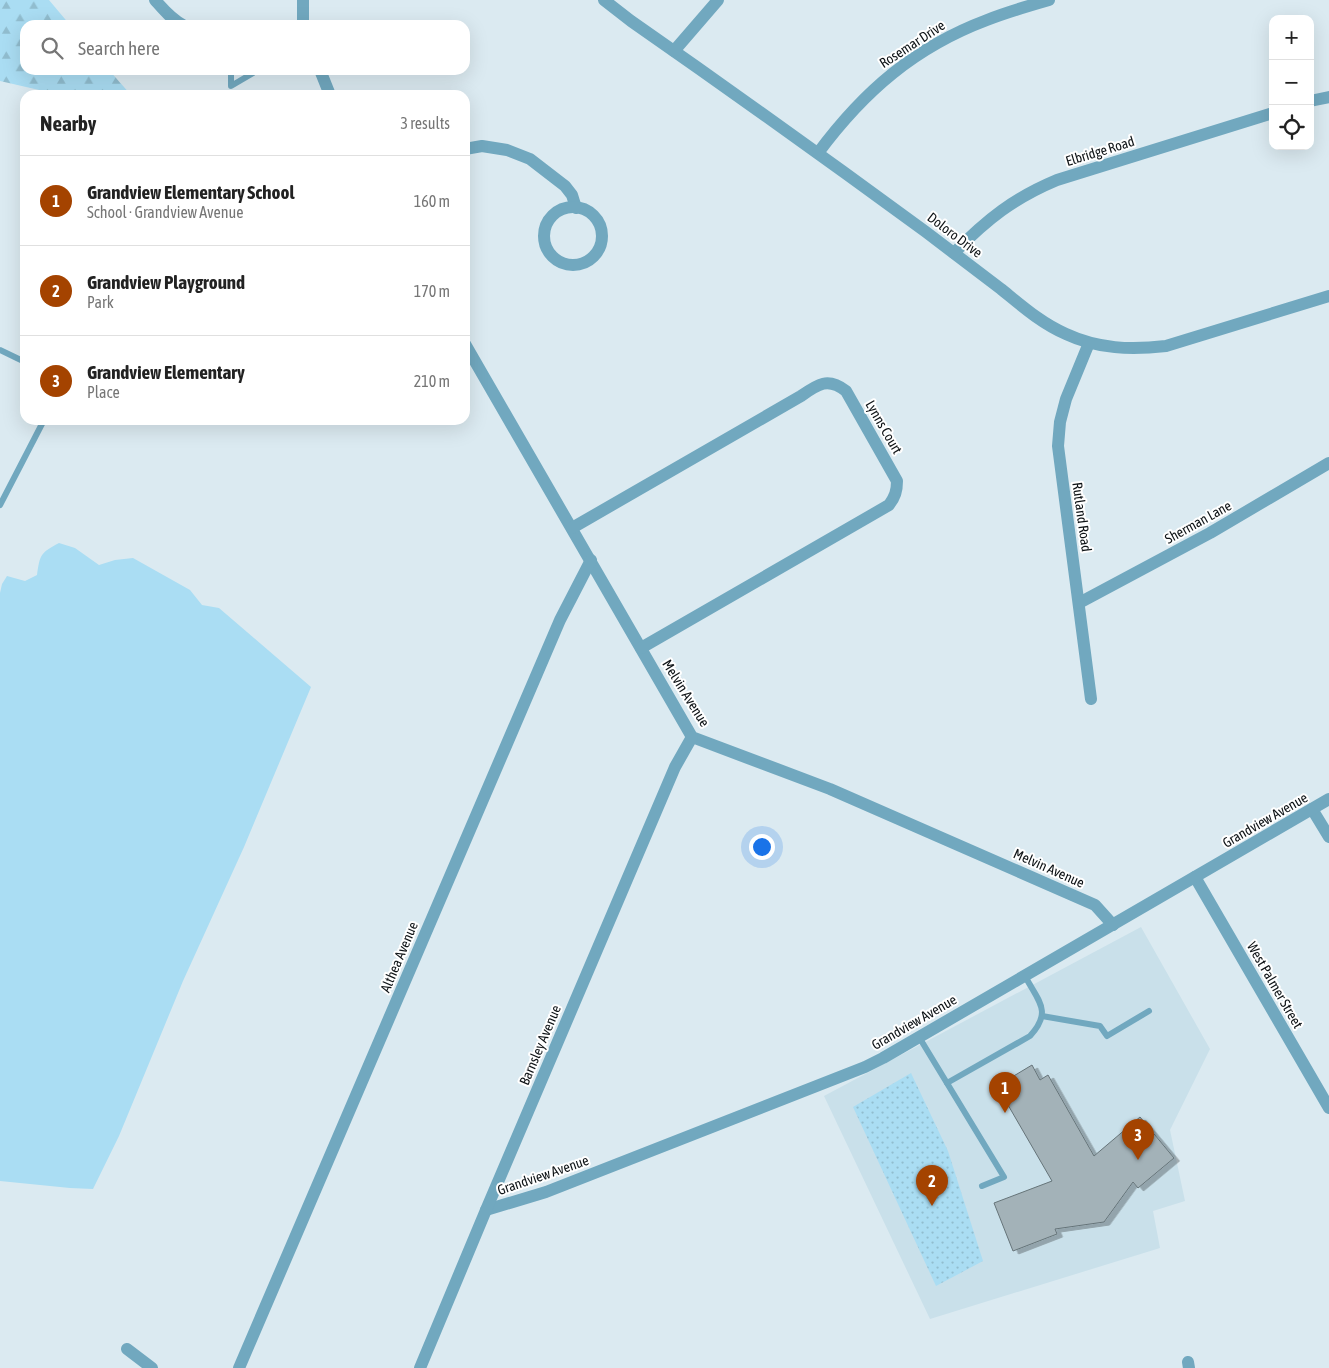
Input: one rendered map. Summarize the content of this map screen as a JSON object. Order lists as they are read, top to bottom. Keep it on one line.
{"streets":{"street":["Rosemar Drive","Elbridge Road","Doloro Drive","Lynns Court","Rutland Road","Sherman Lane","Melvin Avenue","Grandview Avenue","Althea Avenue","West Palmer Street","Barnsley Avenue"]},"crossings":[["Rosemar Drive","Doloro Drive"],["Elbridge Road","Doloro Drive"],["Doloro Drive","Rutland Road"],["Lynns Court","Melvin Avenue"],["Rutland Road","Sherman Lane"],["Melvin Avenue","Grandview Avenue"],["Melvin Avenue","Althea Avenue"],["Melvin Avenue","Barnsley Avenue"],["Grandview Avenue","West Palmer Street"],["Grandview Avenue","Barnsley Avenue"]],"page":{"map_buttons":["+","−"],"search":"Search here","heading":["Nearby","3 results"],"list":[{"mark":"1","name":"Grandview Elementary School","note":"School · Grandview Avenue","value":"160 m"},{"mark":"2","name":"Grandview Playground","note":"Park","value":"170 m"},{"mark":"3","name":"Grandview Elementary","note":"Place","value":"210 m"}],"pins":["1","3","2"]}}
